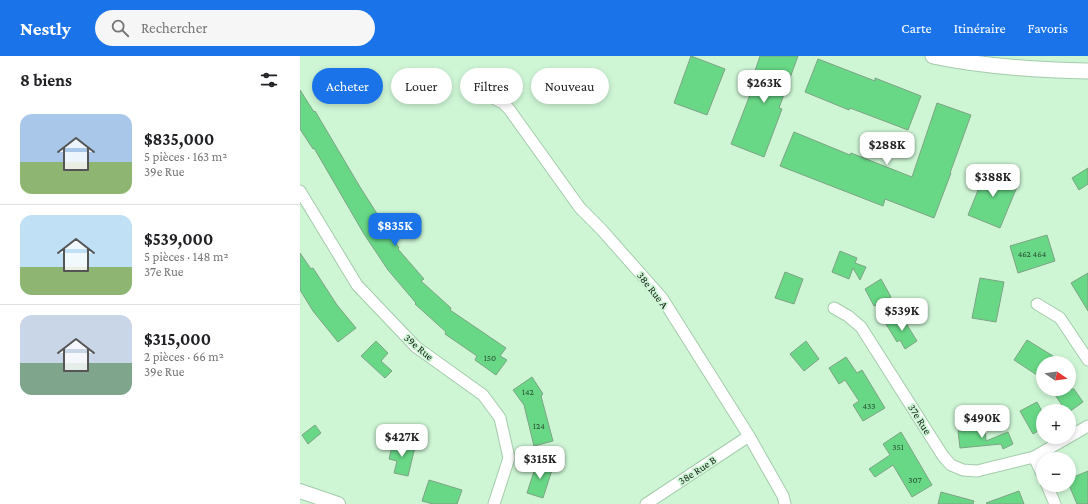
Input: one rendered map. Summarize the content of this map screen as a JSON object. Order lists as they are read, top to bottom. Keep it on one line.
{"streets":{"street":["38e Rue A","39e Rue","37e Rue","38e Rue B"]},"crossings":[["38e Rue A","38e Rue B"]],"house_numbers":["462 464","150","142","433","124","351","307"],"north":"right","page":{"header":"Nestly","search":"Rechercher","nav":["Carte","Itinéraire","Favoris"],"heading":"8 biens","chip":["Acheter","Louer","Filtres","Nouveau"],"price":["$263K","$288K","$388K","$835K","$539K","$490K","$427K","$315K"],"list":[{"name":"$835,000","note":"5 pièces · 163 m² · 39e Rue"},{"name":"$539,000","note":"5 pièces · 148 m² · 37e Rue"},{"name":"$315,000","note":"2 pièces · 66 m² · 39e Rue"}],"map_buttons":["+","−"]}}
